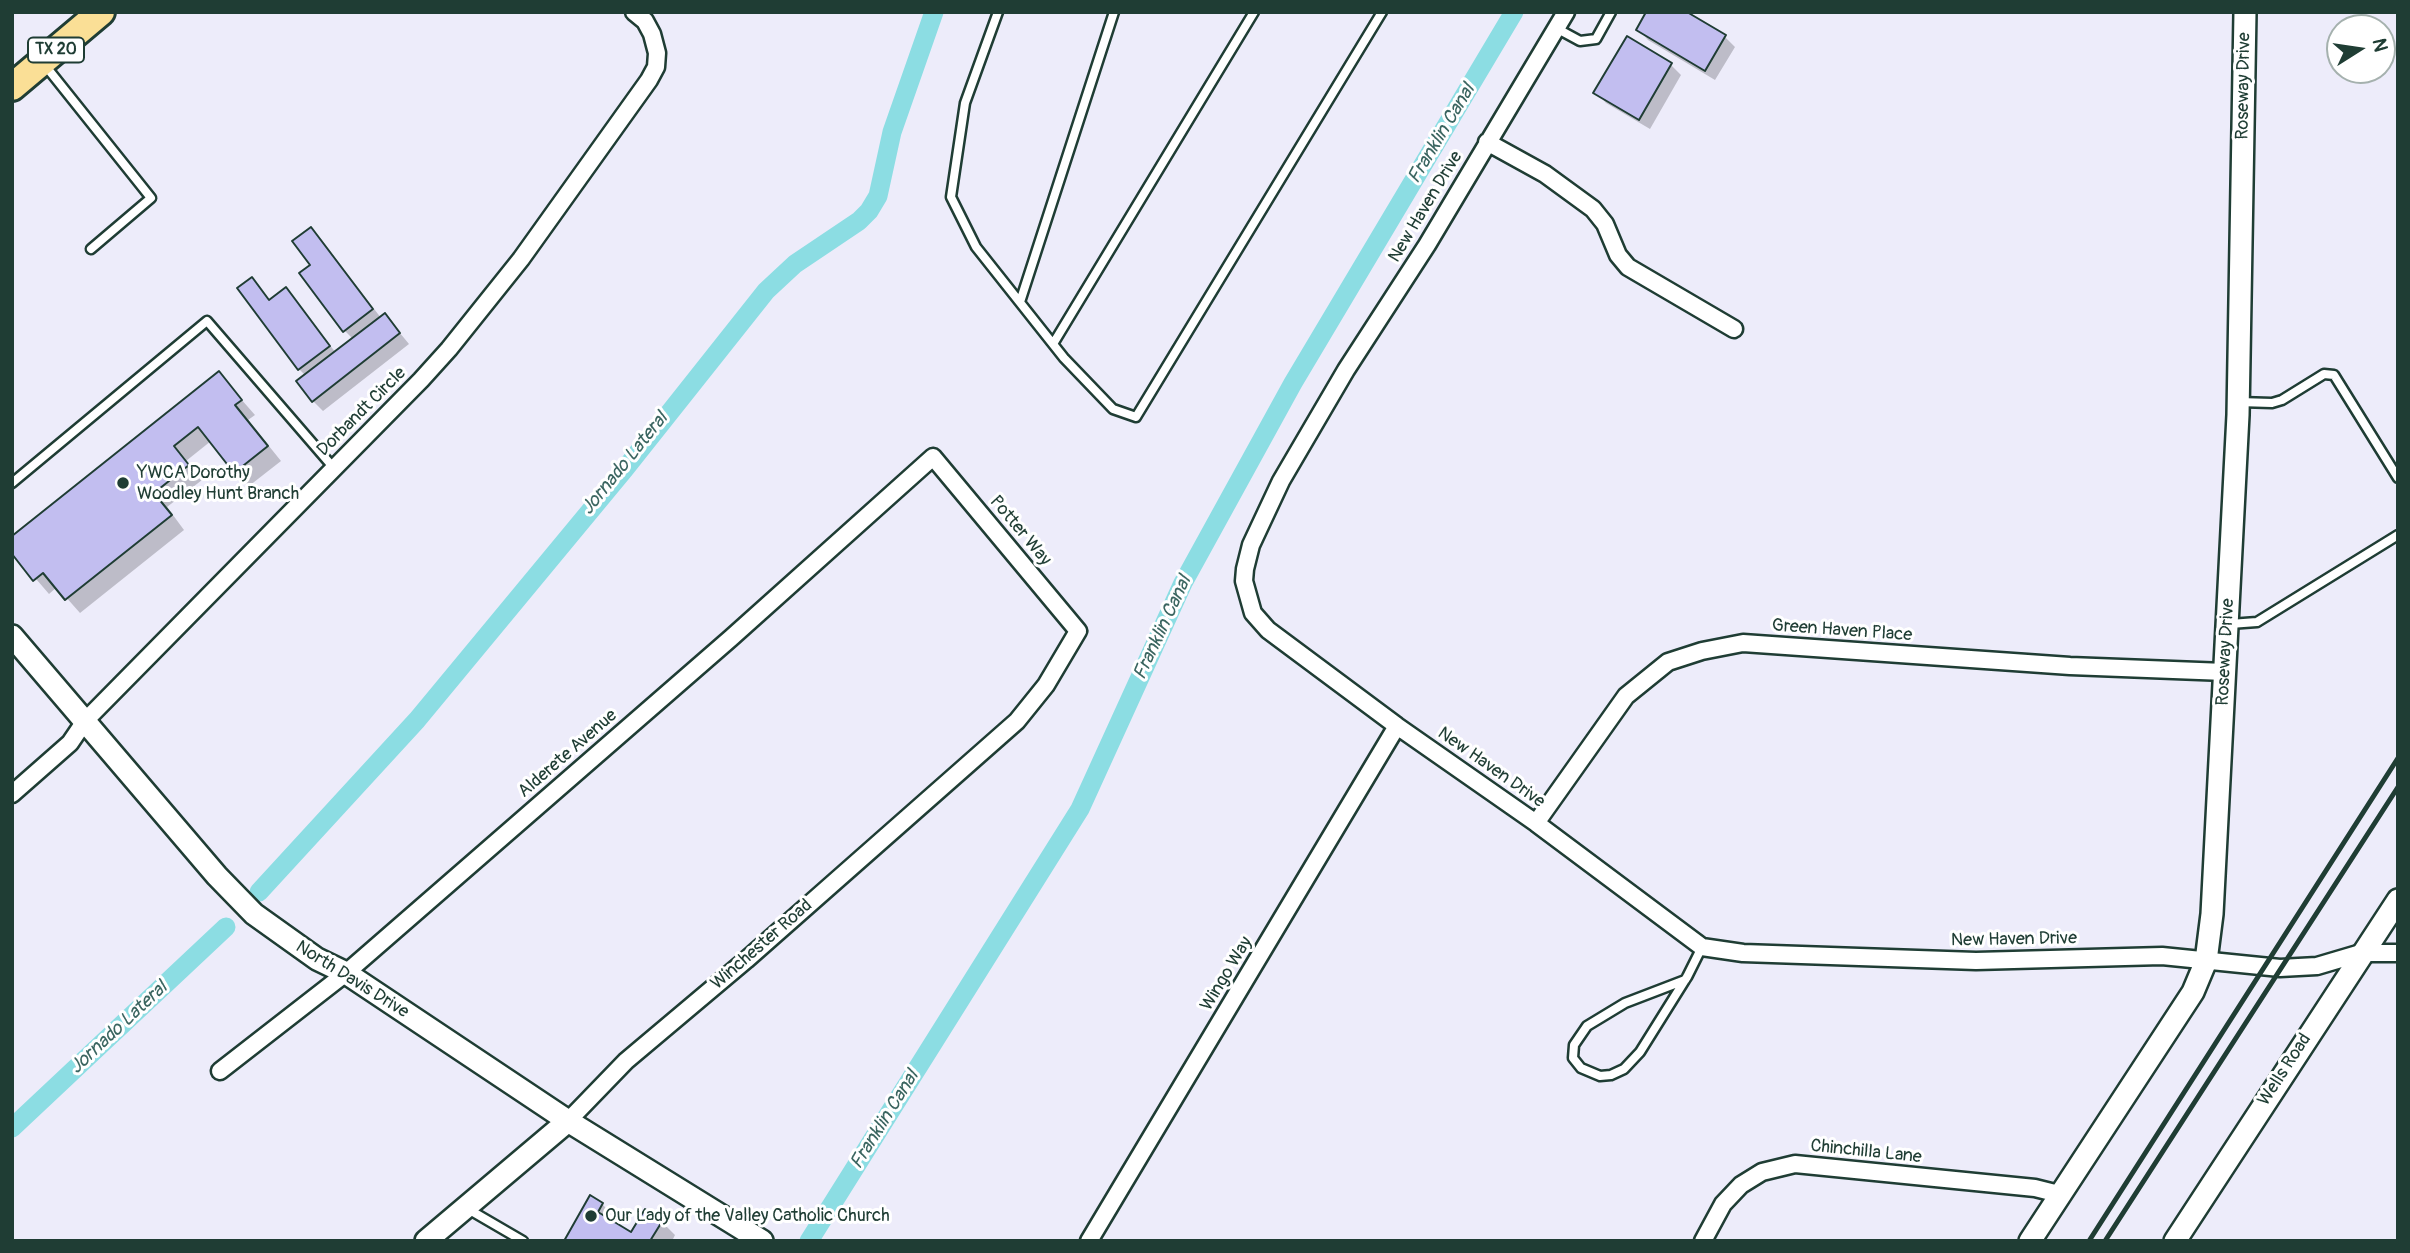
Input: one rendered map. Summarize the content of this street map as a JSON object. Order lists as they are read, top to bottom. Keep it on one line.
{"streets":{"main road":["TX 20"],"street":["Roseway Drive","New Haven Drive","Dorbandt Circle","Potter Way","Green Haven Place","Alderete Avenue","Winchester Road","Wingo Way","North Davis Drive","Wells Road","Chinchilla Lane"]},"crossings":[["Roseway Drive","New Haven Drive"],["Roseway Drive","Green Haven Place"],["Roseway Drive","Chinchilla Lane"],["New Haven Drive","Green Haven Place"],["New Haven Drive","Wingo Way"],["New Haven Drive","Wells Road"],["Dorbandt Circle","North Davis Drive"],["Potter Way","Alderete Avenue"],["Potter Way","Winchester Road"],["Alderete Avenue","North Davis Drive"],["Winchester Road","North Davis Drive"]],"water":["Franklin Canal","Jornado Lateral"],"places":["YWCA Dorothy Woodley Hunt Branch","Our Lady of the Valley Catholic Church"],"north":"right"}
